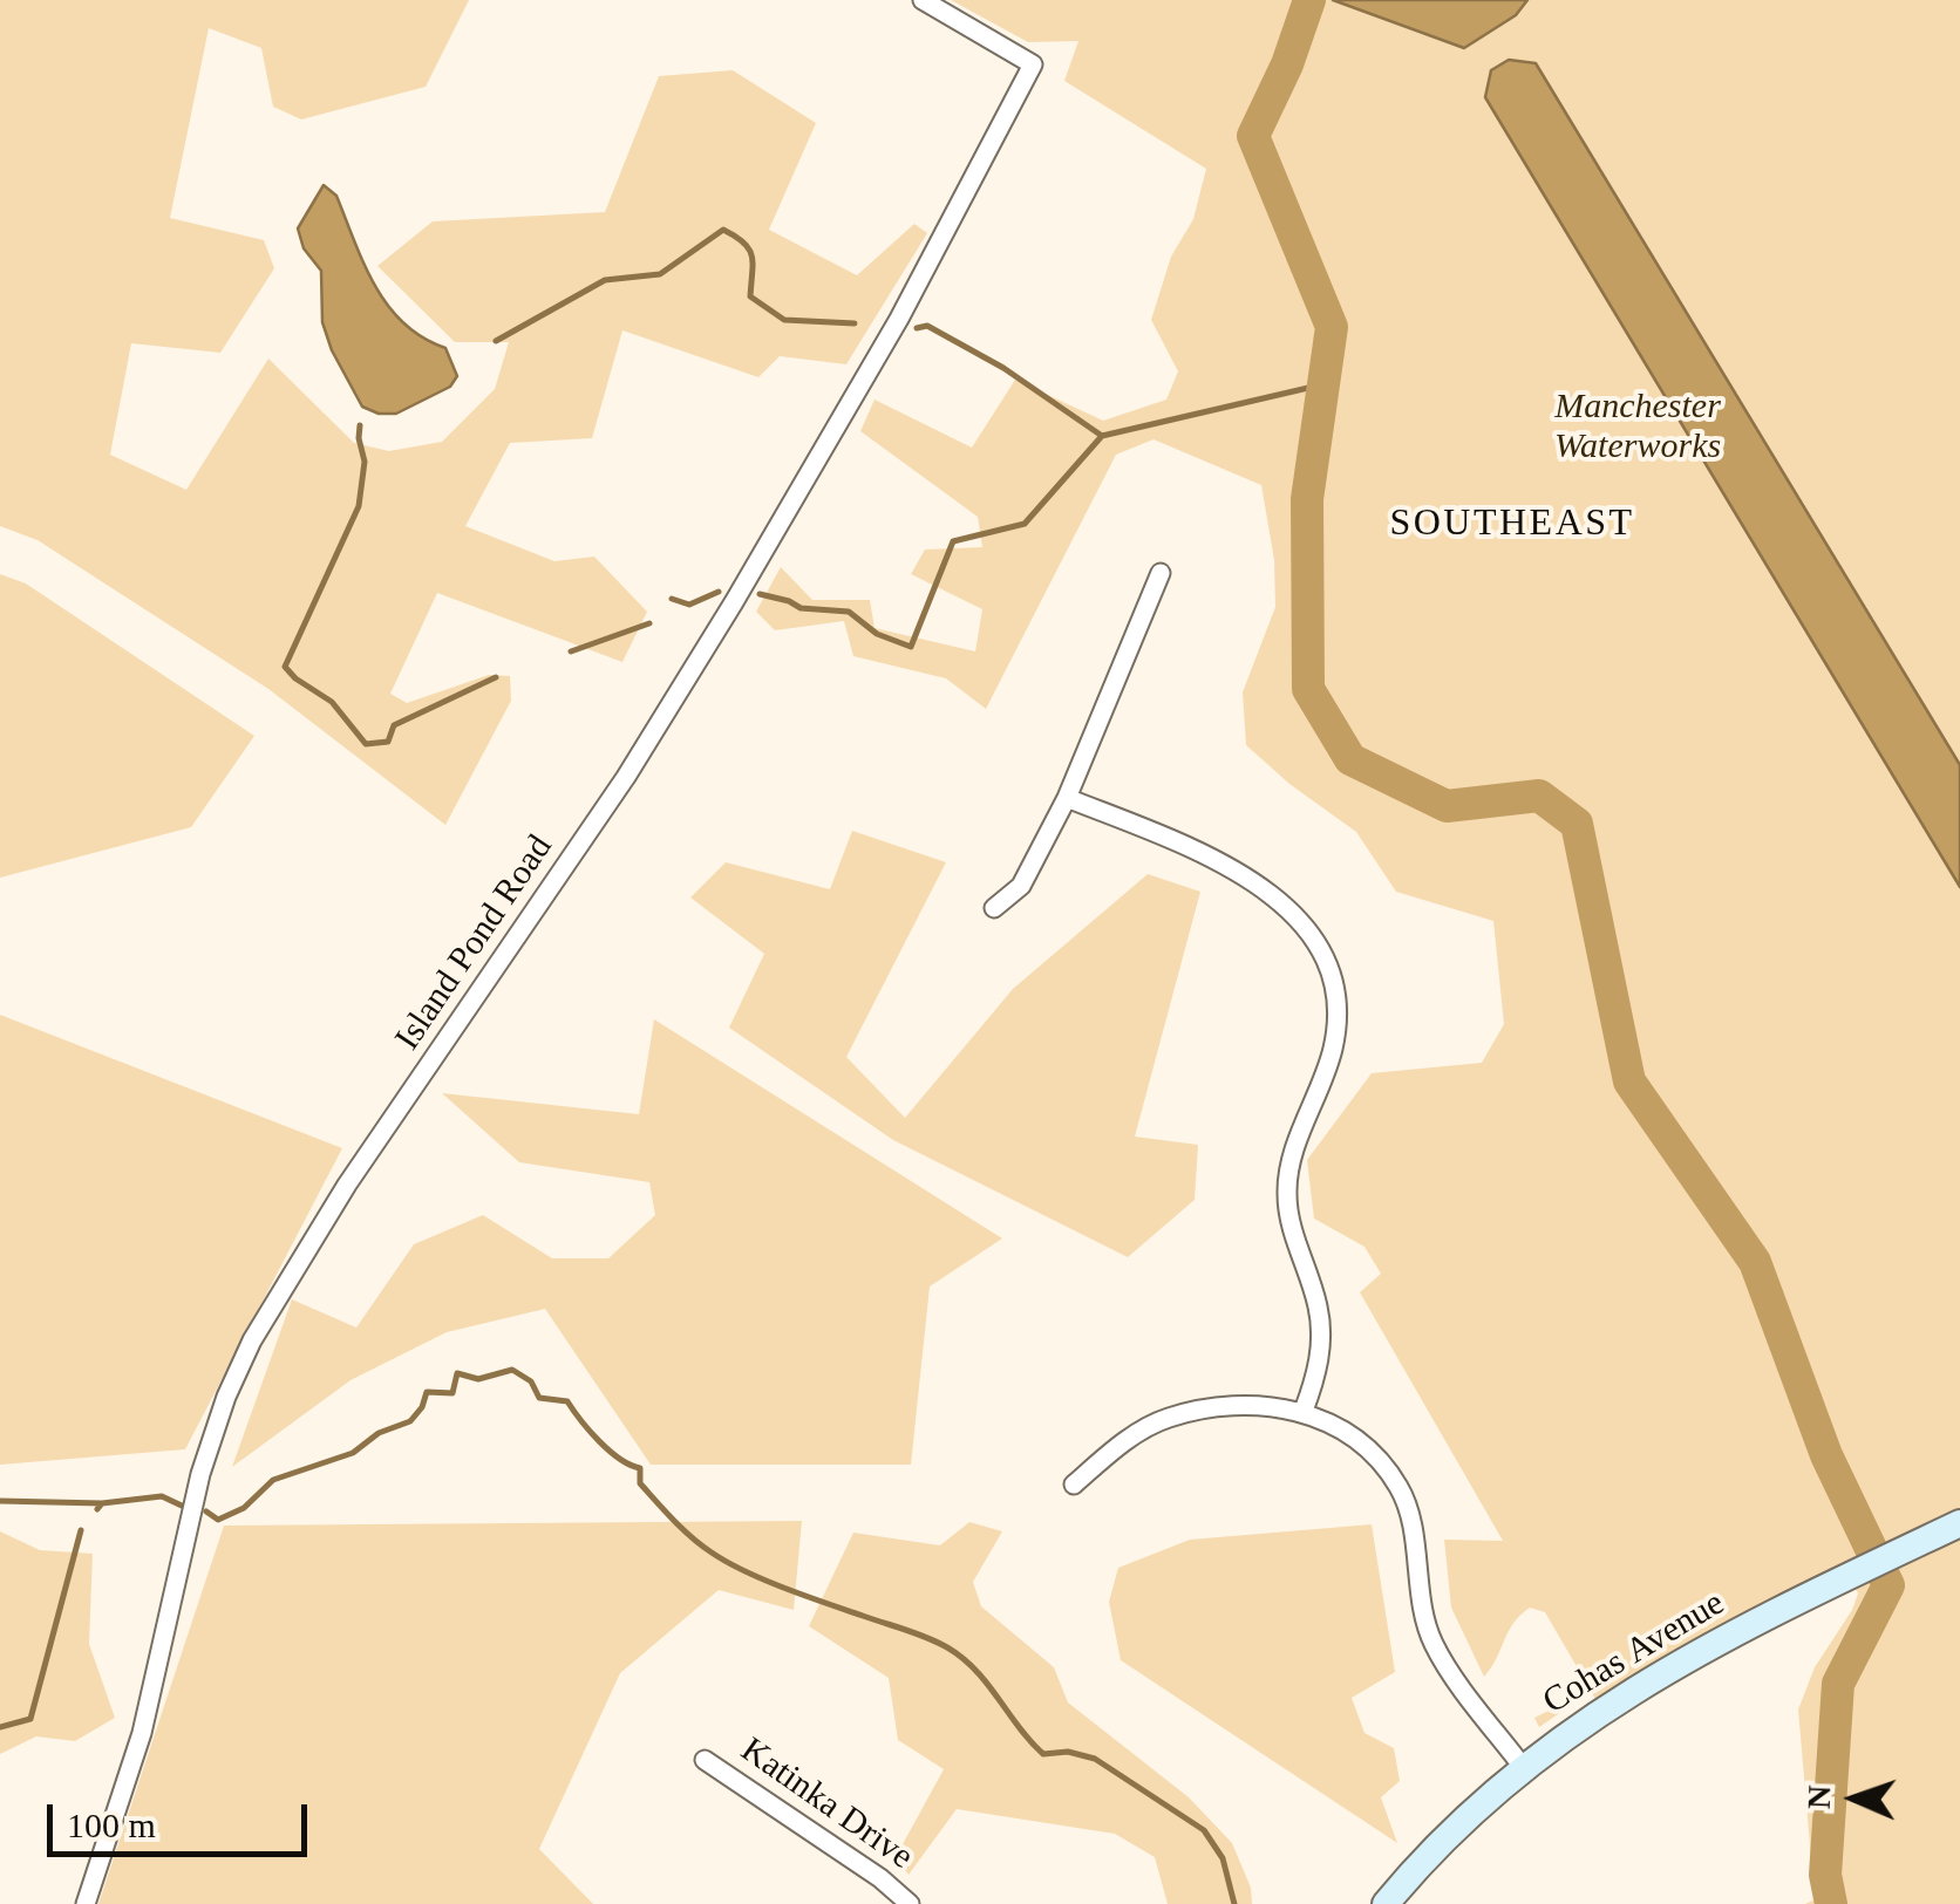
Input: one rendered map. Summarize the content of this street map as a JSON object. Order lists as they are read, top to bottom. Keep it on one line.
{"streets":{"street":["Island Pond Road","Cohas Avenue","Katinka Drive"]},"districts":["SOUTHEAST"],"parks":["Manchester Waterworks"],"scale_bar":"100 m","north":"left"}
